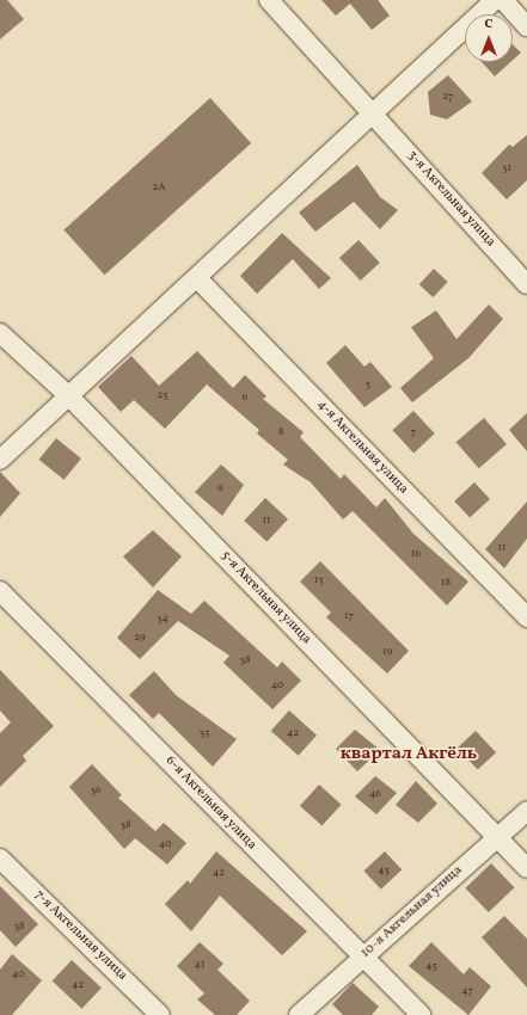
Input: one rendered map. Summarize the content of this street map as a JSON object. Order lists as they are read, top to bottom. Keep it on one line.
{"streets":{"street":["3-я Акгельная улица","4-я Акгельная улица","5-я Акгельная улица","6-я Акгельная улица","10-я Акгельная улица","7-я Акгельная улица"]},"crossings":[["5-я Акгельная улица","10-я Акгельная улица"],["6-я Акгельная улица","10-я Акгельная улица"]],"districts":["квартал Акгёль"],"house_numbers":["27","31","2А","5","25","6","8","7","9","11","11","16","15","18","17","34","29","19","38","40","35","42","36","46","38","40","43","42","38","41","45","40","42","47"],"north":"top"}
